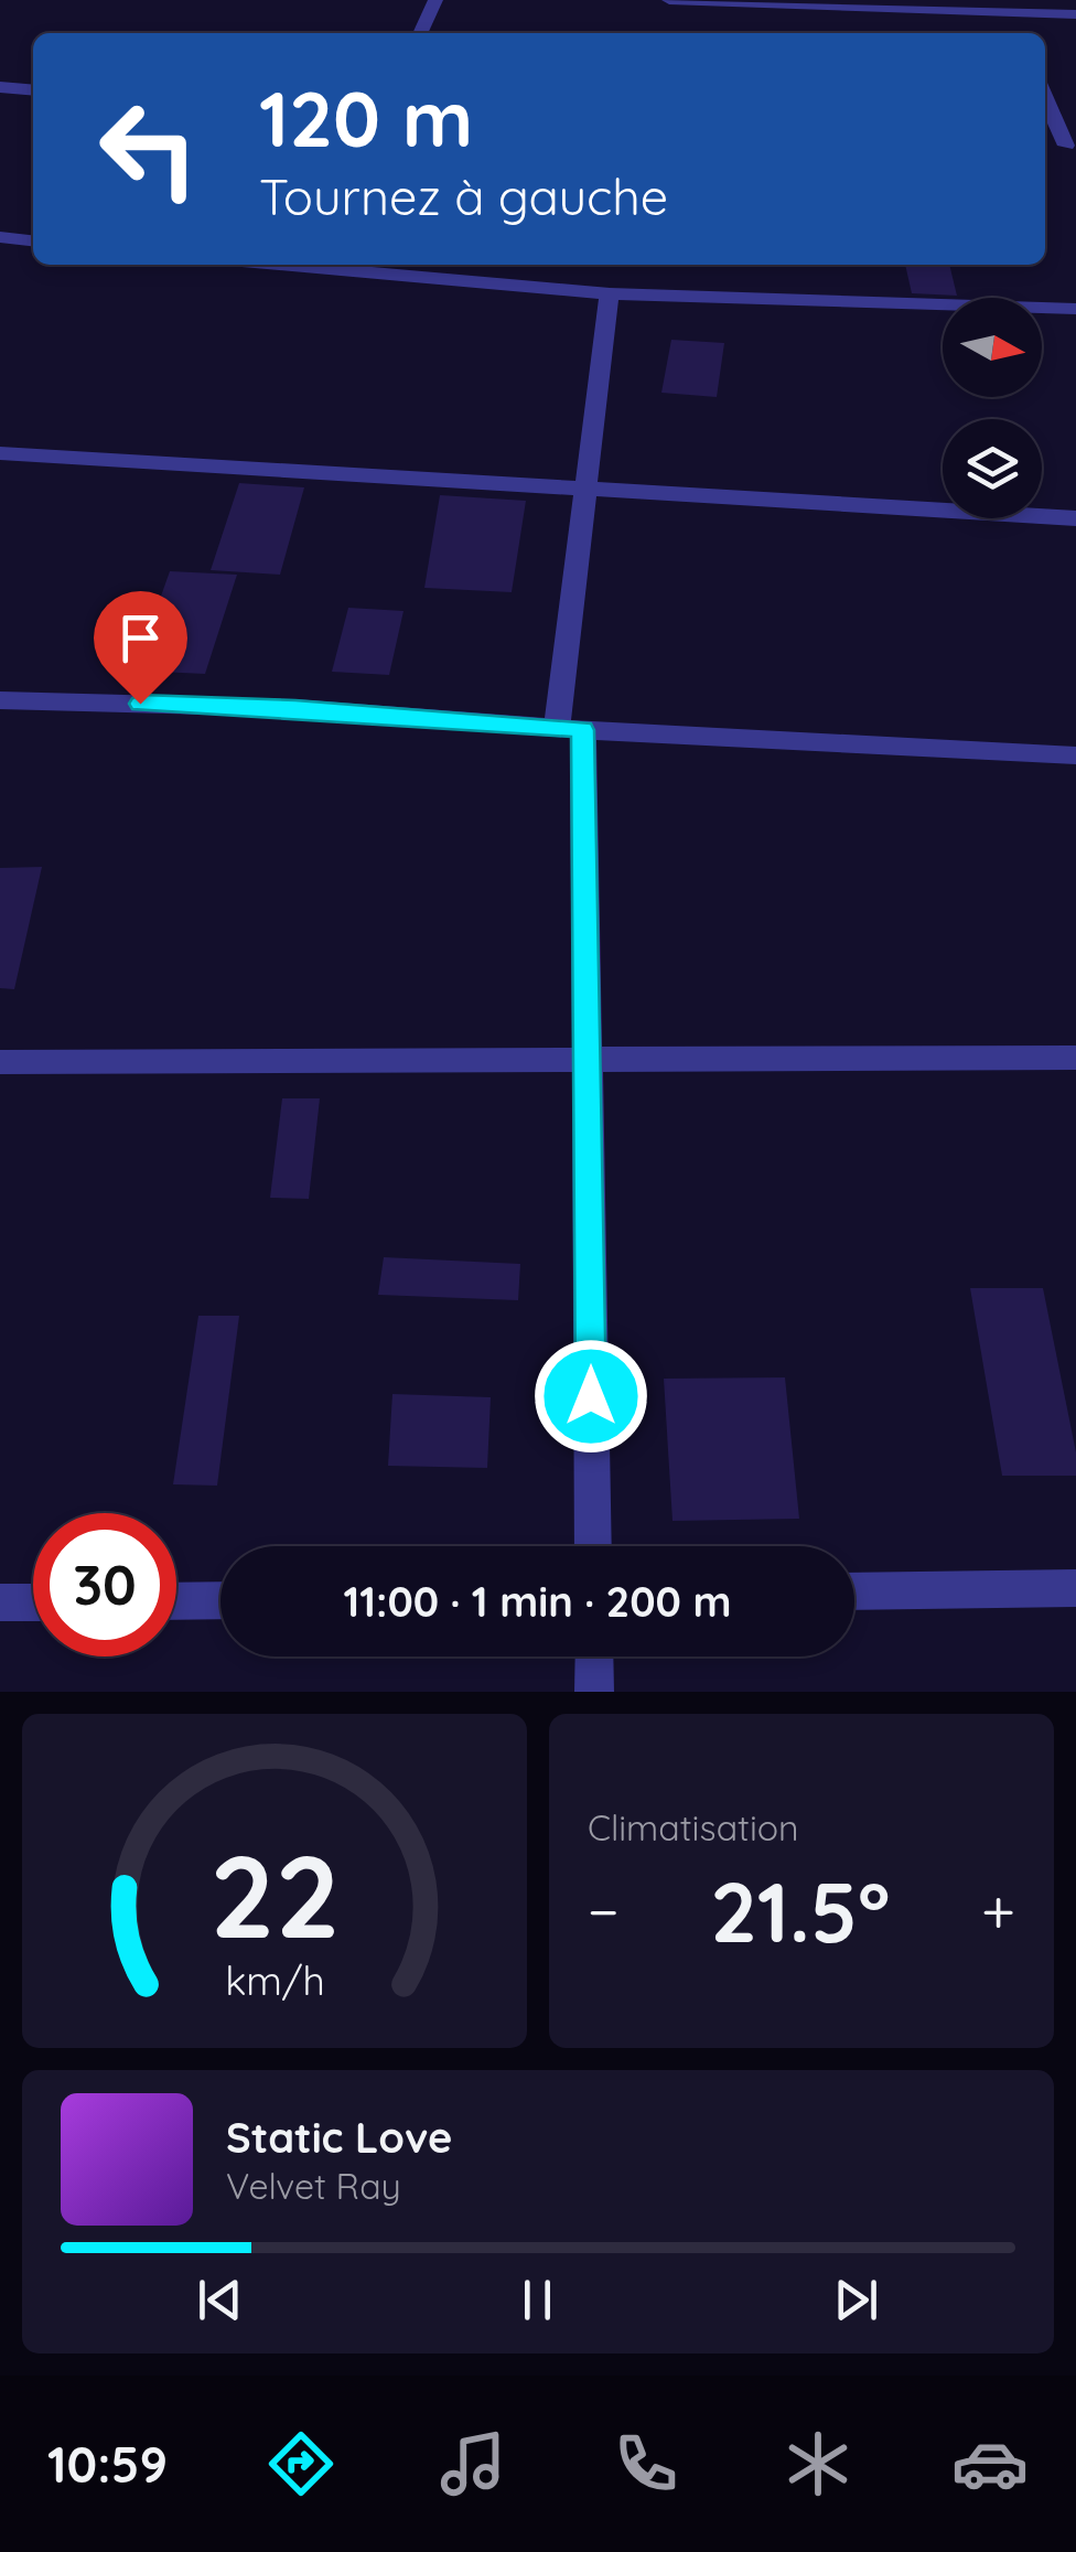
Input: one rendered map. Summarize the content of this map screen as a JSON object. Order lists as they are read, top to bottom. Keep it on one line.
{"north":"right","page":{"turn":["120 m","Tournez à gauche"],"limit":"30","trip":"11:00 · 1 min · 200 m","tile":"Climatisation","heat":["−","21.5°","+"],"song":["Static Love","Velvet Ray"],"tabs":"10:59","gauge":["22","km/h"]}}
